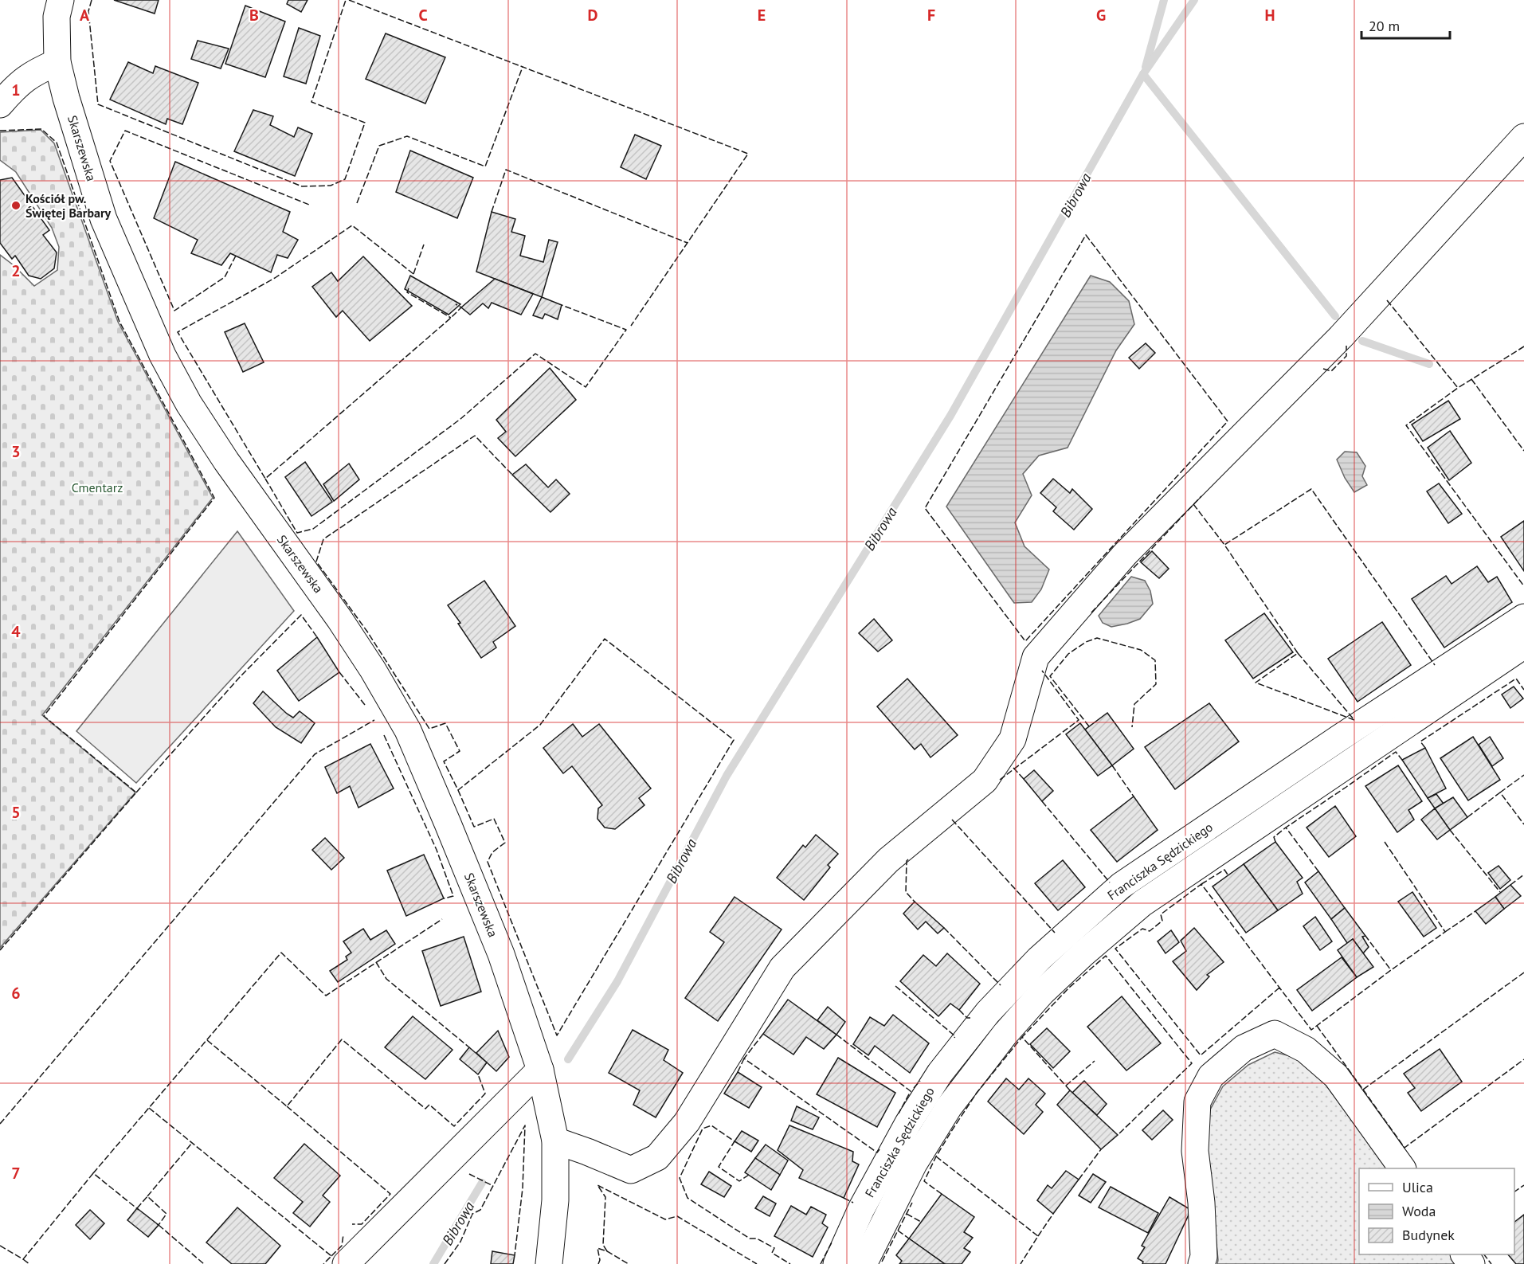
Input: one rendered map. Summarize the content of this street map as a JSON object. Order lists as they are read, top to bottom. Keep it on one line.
{"streets":{"street":["Skarszewska","Franciszka Sędzickiego"]},"water":["Bibrowa"],"parks":["Cmentarz"],"places":["Kościół pw. Świętej Barbary"],"legend":["Ulica","Woda","Budynek"],"scale_bar":"20 m","grid":{"columns":["A","B","C","D","E","F","G","H"],"rows":["1","2","3","4","5","6","7"]}}
